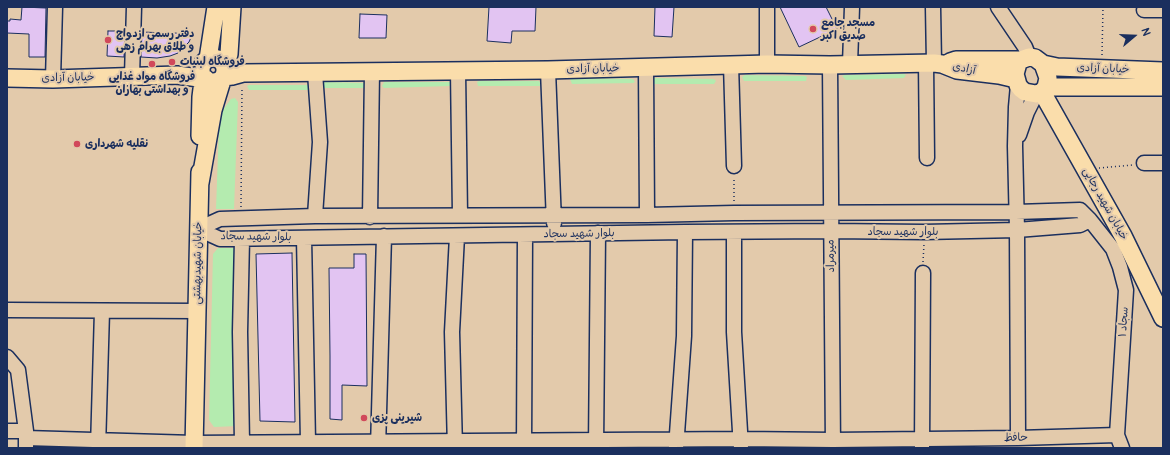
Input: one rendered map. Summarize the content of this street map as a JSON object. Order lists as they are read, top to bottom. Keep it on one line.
{"streets":{"main road":["خیابان آزادی","آزادی","خیابان شهید رجایی","خیابان شهیدبهشتی"],"street":["بلوار شهید سجاد","میرمراد","سجاد ۱","حافظ"]},"crossings":[["خیابان آزادی","آزادی"],["خیابان آزادی","خیابان شهید رجایی"],["خیابان آزادی","میرمراد"],["خیابان آزادی","خیابان شهیدبهشتی"],["آزادی","خیابان شهید رجایی"],["بلوار شهید سجاد","میرمراد"],["بلوار شهید سجاد","خیابان شهیدبهشتی"],["بلوار شهید سجاد","سجاد ۱"],["میرمراد","حافظ"],["خیابان شهیدبهشتی","حافظ"],["سجاد ۱","حافظ"]],"places":["مسجد جامع صدیق اکبر","دفتر رسمی ازدواج و طلاق بهرام زهی","فروشگاه لبنیات","فروشگاه مواد غذایی و بهداشتی بهاران","نقلیه شهرداری","شیرینی پزی"],"north":"right"}
